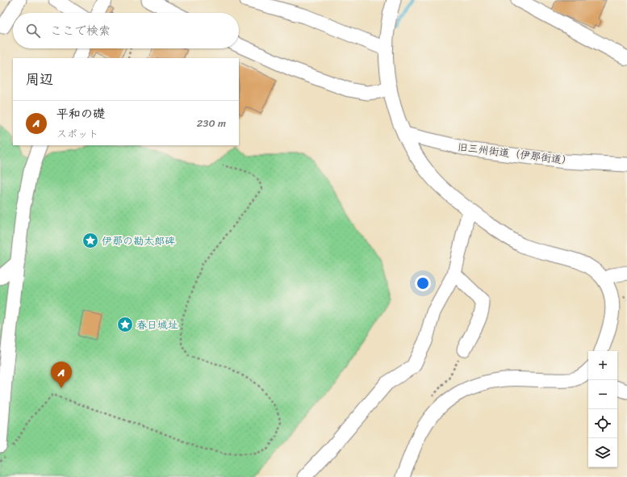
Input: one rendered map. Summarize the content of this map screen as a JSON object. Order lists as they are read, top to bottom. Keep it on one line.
{"streets":{"street":["旧三州街道（伊那街道）"]},"places":{"place":["伊那の勘太郎碑","春日城址"]},"page":{"search":"ここで検索","heading":"周辺","list":[{"mark":"A","name":"平和の礎","note":"スポット","value":"230 m"}],"map_buttons":["+","−"],"pins":"A"}}
